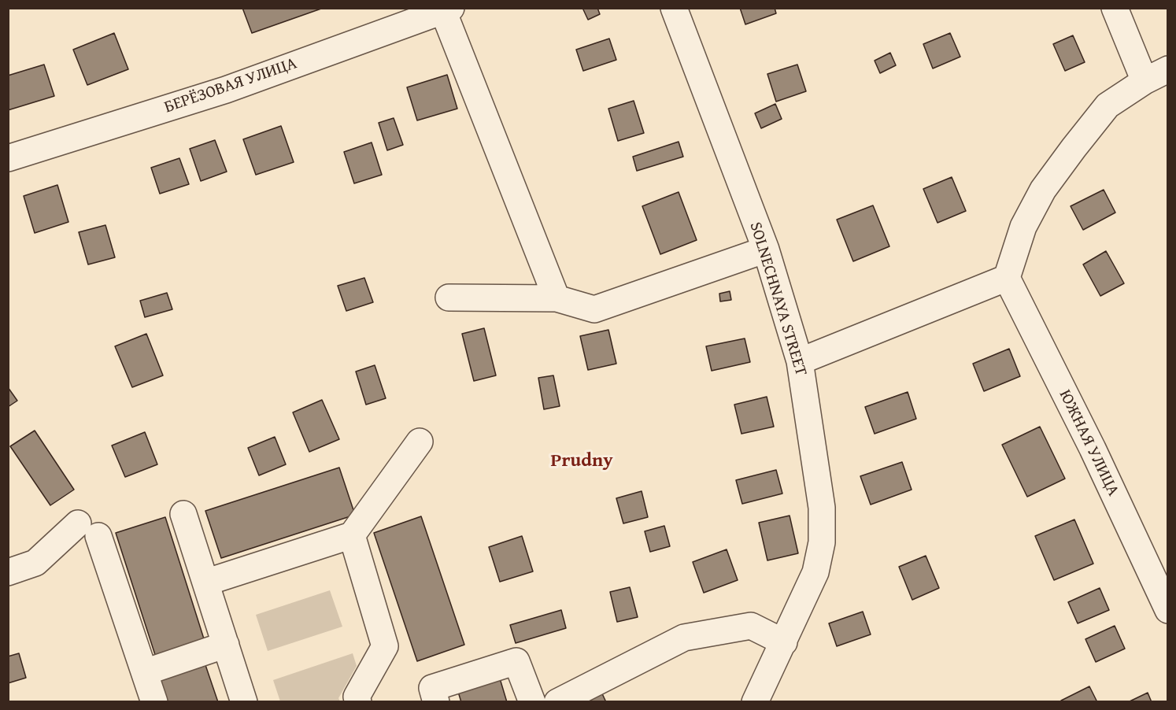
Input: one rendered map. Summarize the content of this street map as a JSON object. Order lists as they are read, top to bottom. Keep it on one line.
{"streets":{"street":["БЕРЁЗОВАЯ УЛИЦА","SOLNECHNAYA STREET","ЮЖНАЯ УЛИЦА"]},"districts":["Prudny"]}
